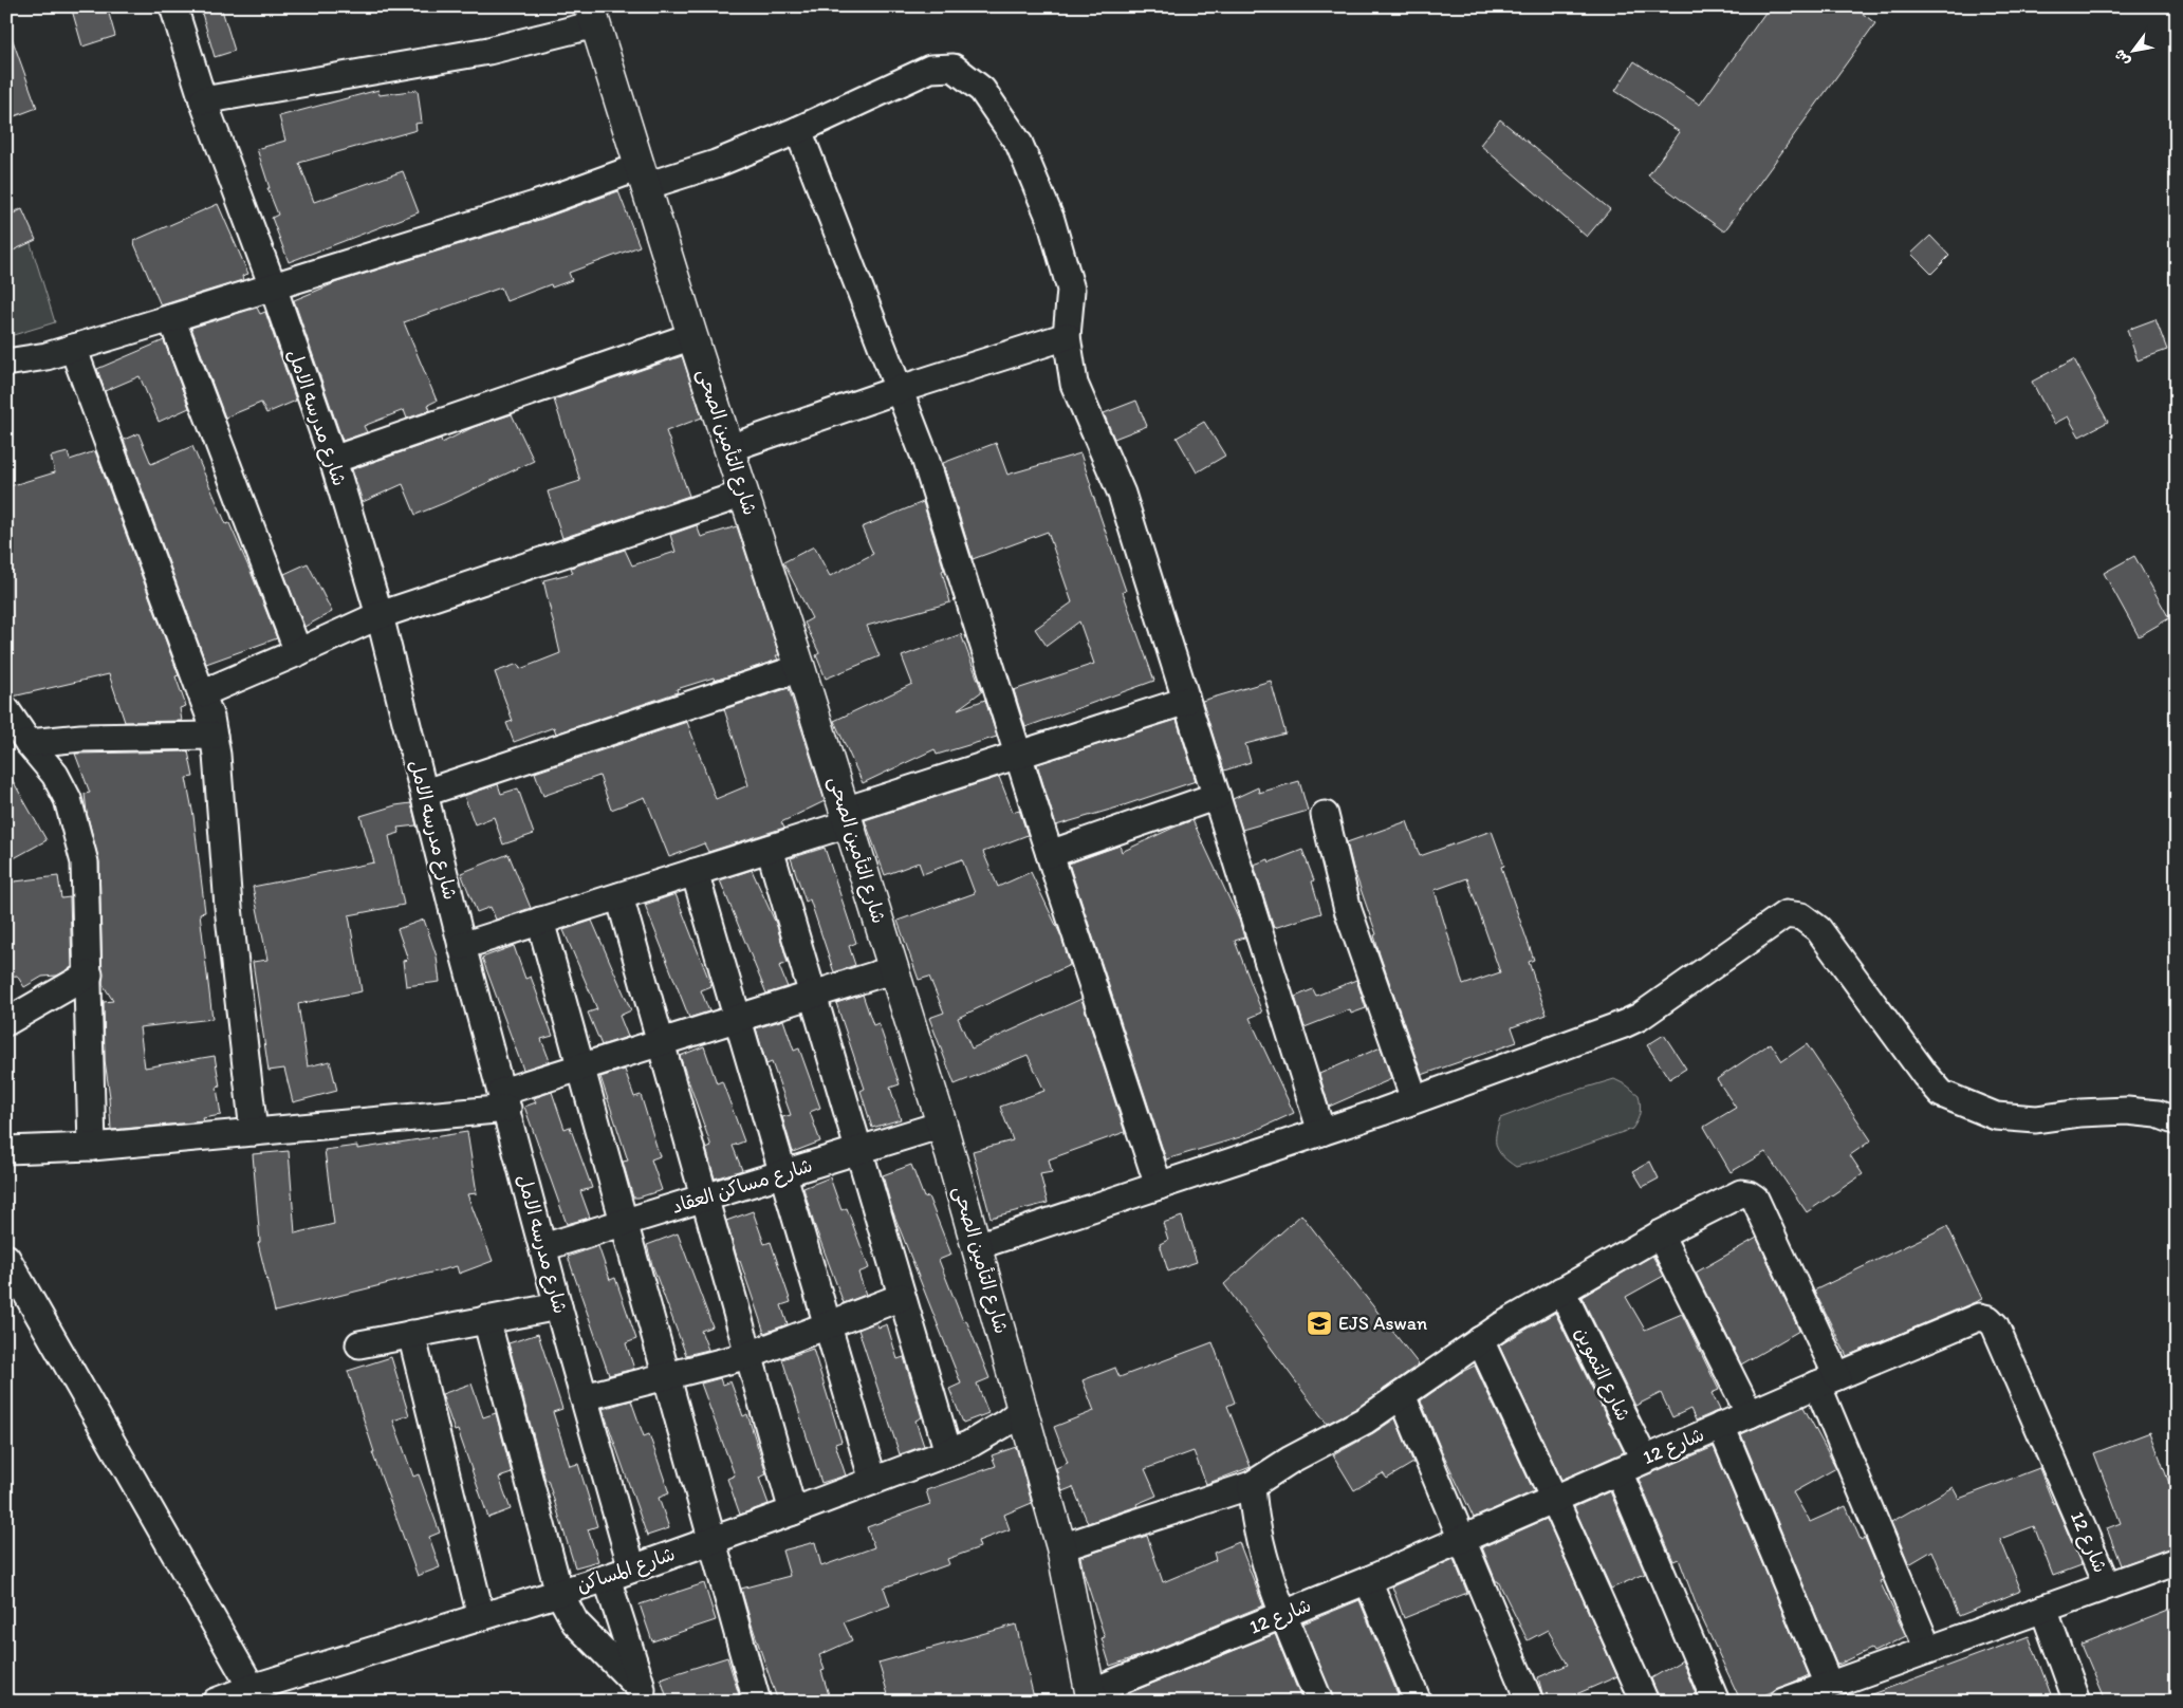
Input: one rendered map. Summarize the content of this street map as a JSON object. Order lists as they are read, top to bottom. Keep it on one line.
{"streets":{"street":["شارع مدرسه الامل","شارع التأمين الصحى","شارع مساكن العقاد","شارع التموين","شارع 12","شارع المساكن"]},"crossings":[["شارع مدرسه الامل","شارع مساكن العقاد"],["شارع مدرسه الامل","شارع المساكن"],["شارع التأمين الصحى","شارع مساكن العقاد"],["شارع التأمين الصحى","شارع 12"],["شارع التأمين الصحى","شارع المساكن"],["شارع التموين","شارع 12"]],"places":{"school or university":["EJS Aswan"]},"north":"bottom left"}
